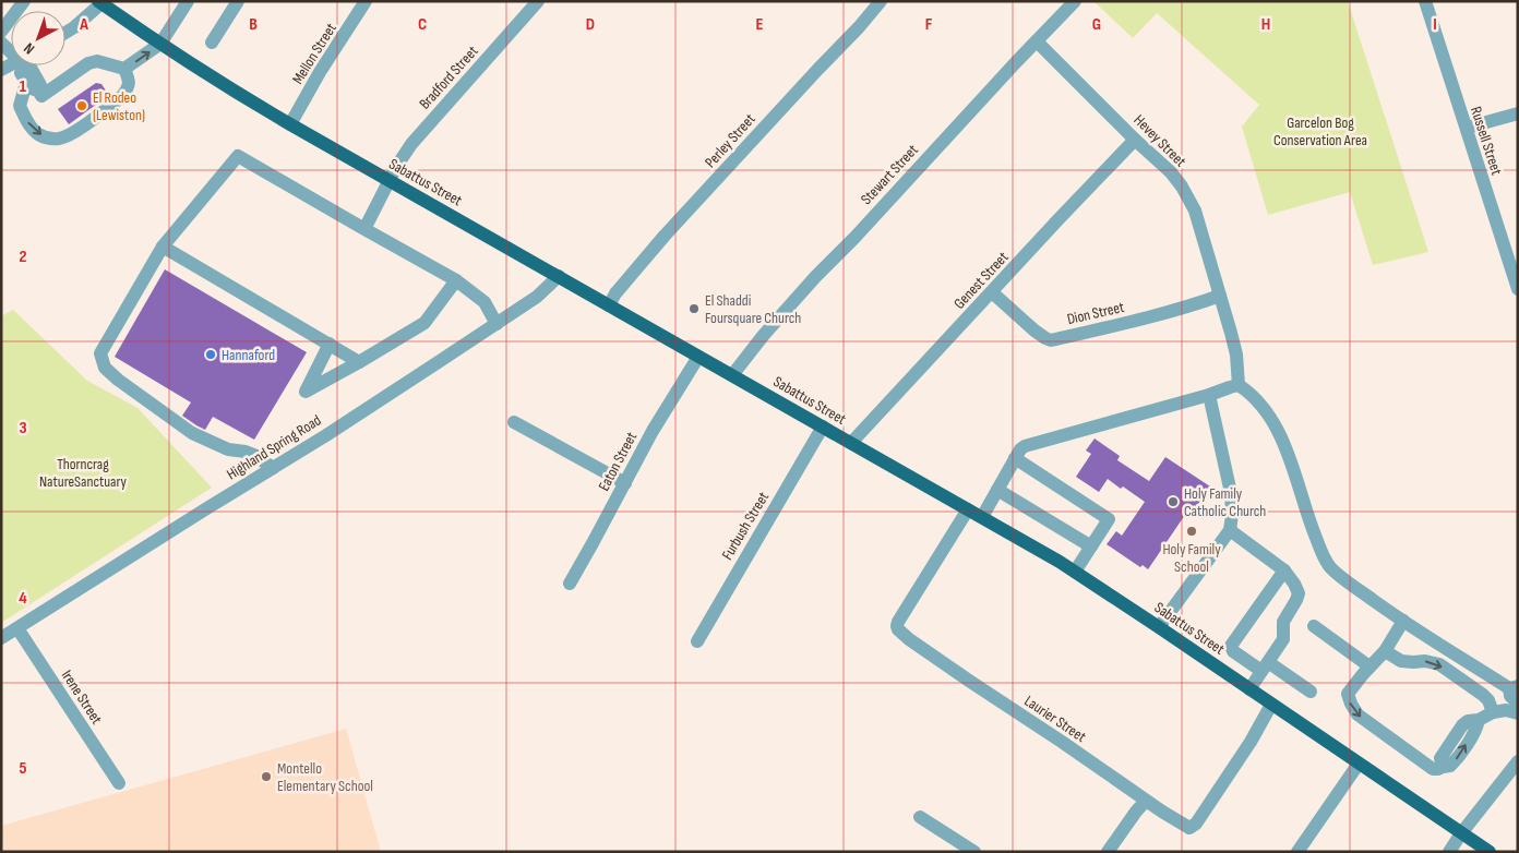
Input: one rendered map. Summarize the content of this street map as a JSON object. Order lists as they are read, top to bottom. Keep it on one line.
{"streets":{"main road":["Sabattus Street"],"street":["Mellon Street","Bradford Street","Perley Street","Hevey Street","Russell Street","Stewart Street","Genest Street","Dion Street","Highland Spring Road","Eaton Street","Furbush Street","Irene Street","Laurier Street"]},"crossings":[["Mellon Street","Sabattus Street"],["Bradford Street","Sabattus Street"],["Perley Street","Sabattus Street"],["Hevey Street","Stewart Street"],["Hevey Street","Genest Street"],["Hevey Street","Dion Street"],["Stewart Street","Sabattus Street"],["Sabattus Street","Genest Street"],["Sabattus Street","Highland Spring Road"],["Sabattus Street","Eaton Street"],["Sabattus Street","Furbush Street"],["Sabattus Street","Laurier Street"],["Genest Street","Dion Street"],["Highland Spring Road","Irene Street"]],"parks":["Garcelon Bog Conservation Area","Thorncrag NatureSanctuary"],"places":["El Rodeo (Lewiston)","El Shaddi Foursquare Church","Hannaford","Holy Family Catholic Church","Holy Family School","Montello Elementary School"],"north":"bottom left","grid":{"columns":["A","B","C","D","E","F","G","H","I"],"rows":["1","2","3","4","5"]}}
